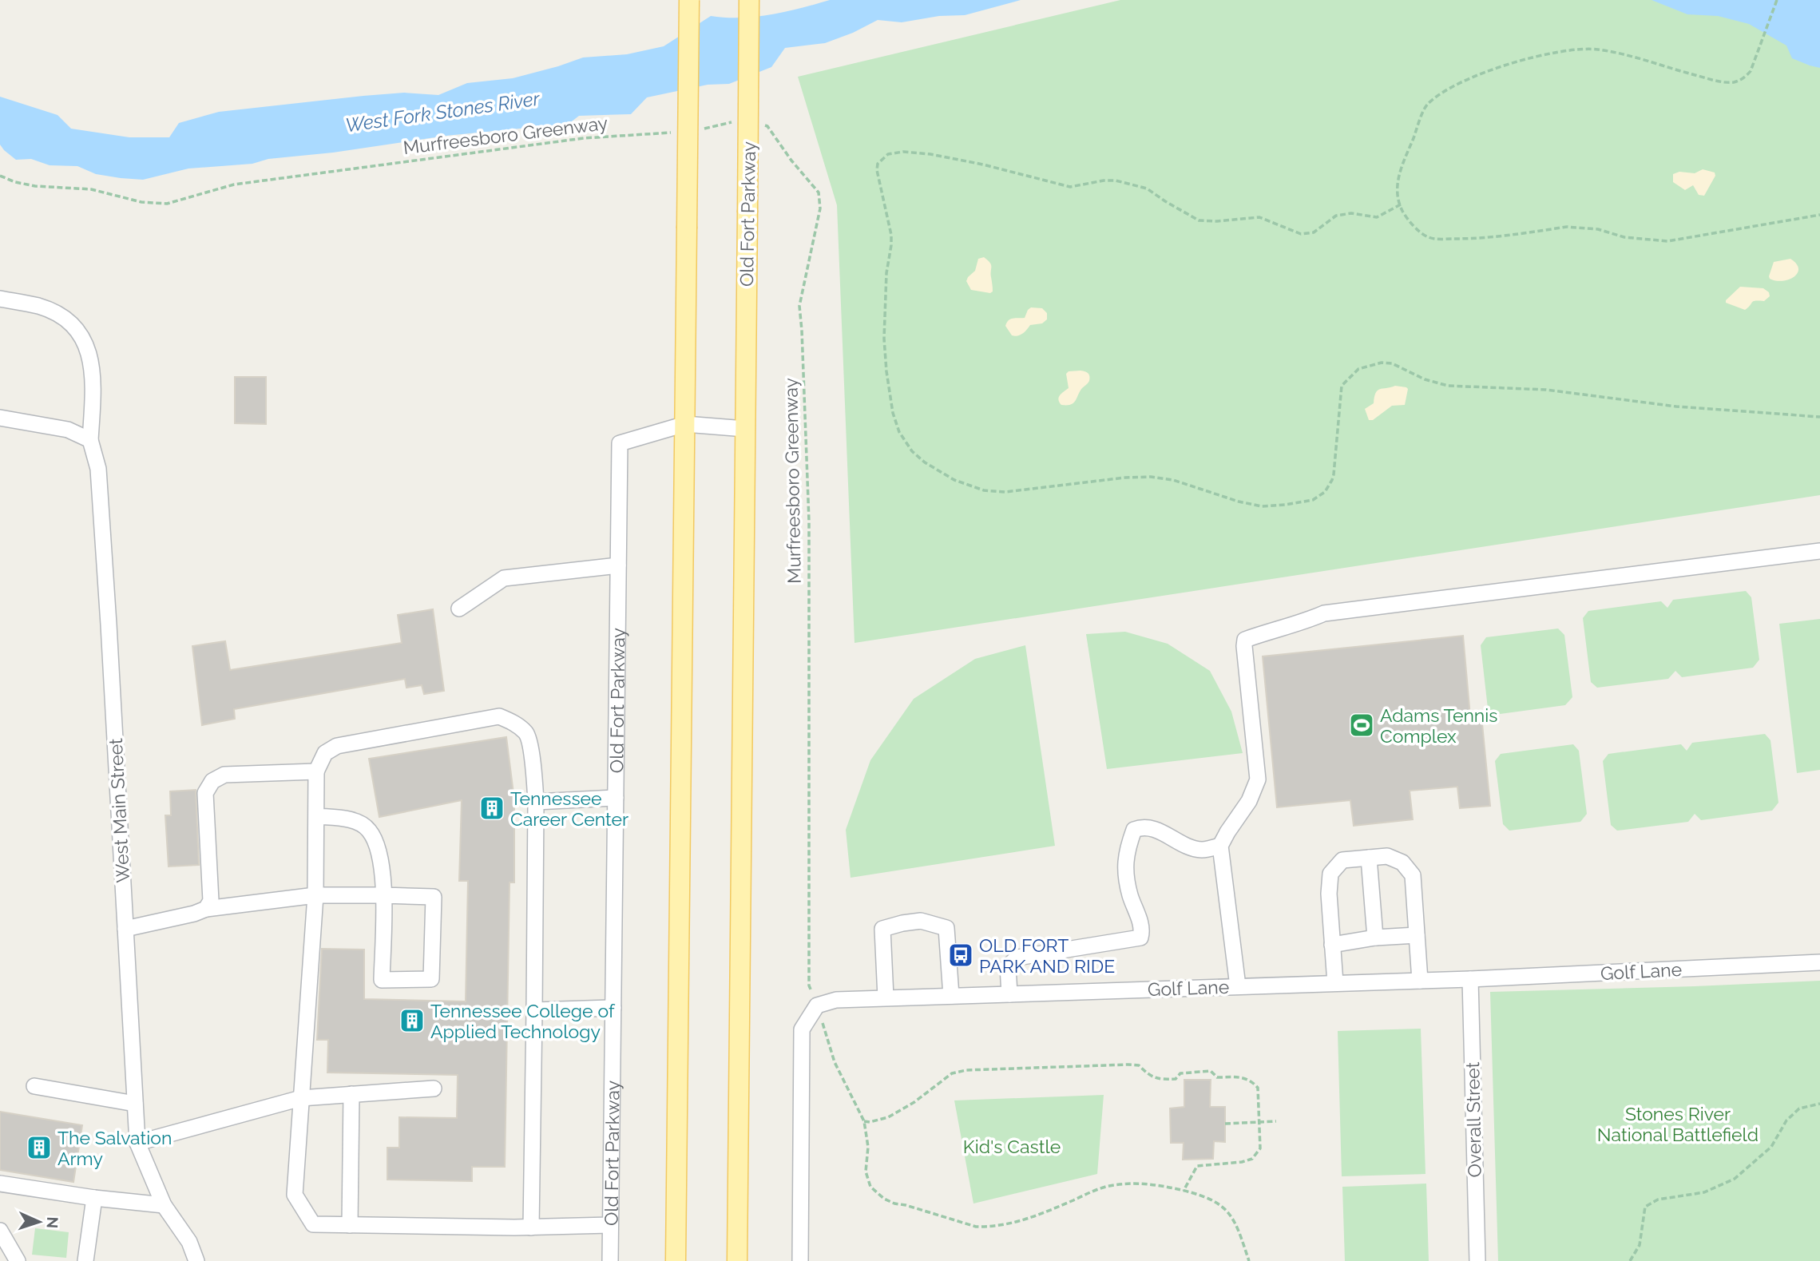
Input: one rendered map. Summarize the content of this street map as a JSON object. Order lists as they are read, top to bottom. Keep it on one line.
{"streets":{"main road":["Old Fort Parkway"],"street":["West Main Street","Golf Lane","Overall Street"],"path":["Murfreesboro Greenway"]},"crossings":[["Murfreesboro Greenway","Golf Lane"],["Golf Lane","Overall Street"]],"water":["West Fork Stones River"],"parks":["Stones River National Battlefield","Kid's Castle"],"places":{"sports":["Adams Tennis Complex"],"building":["Tennessee Career Center","Tennessee College of Applied Technology","The Salvation Army"],"bus stop":["OLD FORT PARK AND RIDE"]},"north":"right"}
